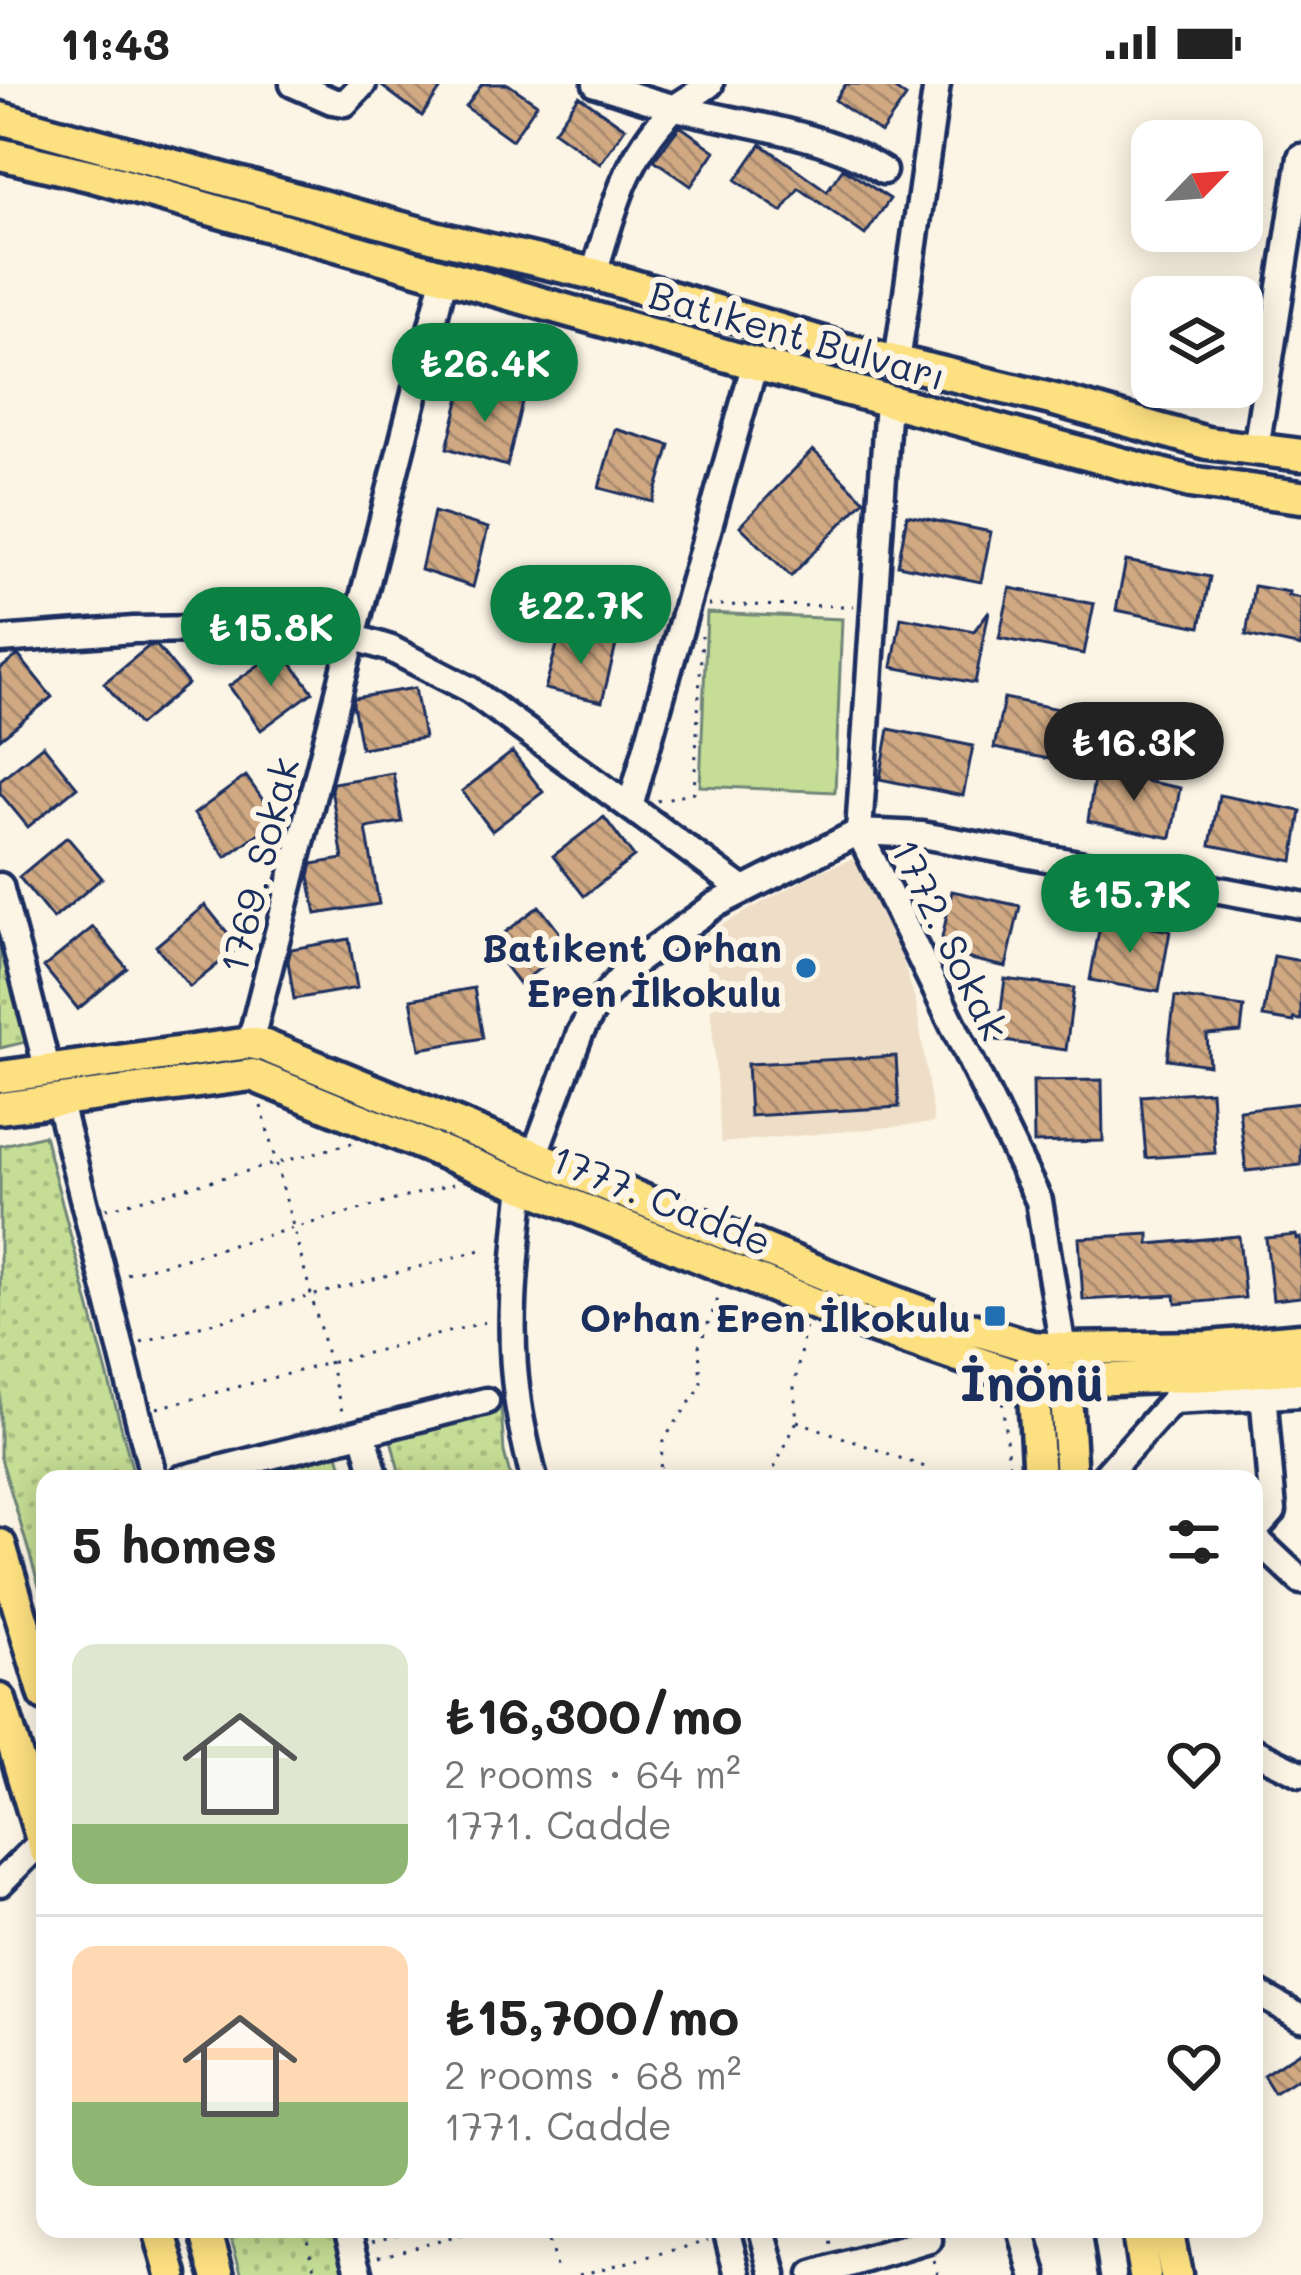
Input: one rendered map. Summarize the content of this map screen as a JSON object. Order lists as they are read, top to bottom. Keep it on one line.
{"streets":{"main road":["Batıkent Bulvarı","1777. Cadde"],"street":["1769. Sokak","1772. Sokak"]},"crossings":[["Batıkent Bulvarı","1772. Sokak"],["1769. Sokak","1777. Cadde"],["1772. Sokak","1777. Cadde"]],"districts":["İnönü"],"places":{"other":["Batıkent Orhan Eren İlkokulu"],"transit":["Orhan Eren İlkokulu"]},"north":"top right","page":{"status":"11:43","price":["₺26.4K","₺22.7K","₺15.8K","₺16.3K","₺15.7K"],"heading":"5 homes","list":[{"name":"₺16,300/mo","note":"2 rooms · 64 m² · 1771. Cadde"},{"name":"₺15,700/mo","note":"2 rooms · 68 m² · 1771. Cadde"}]}}
